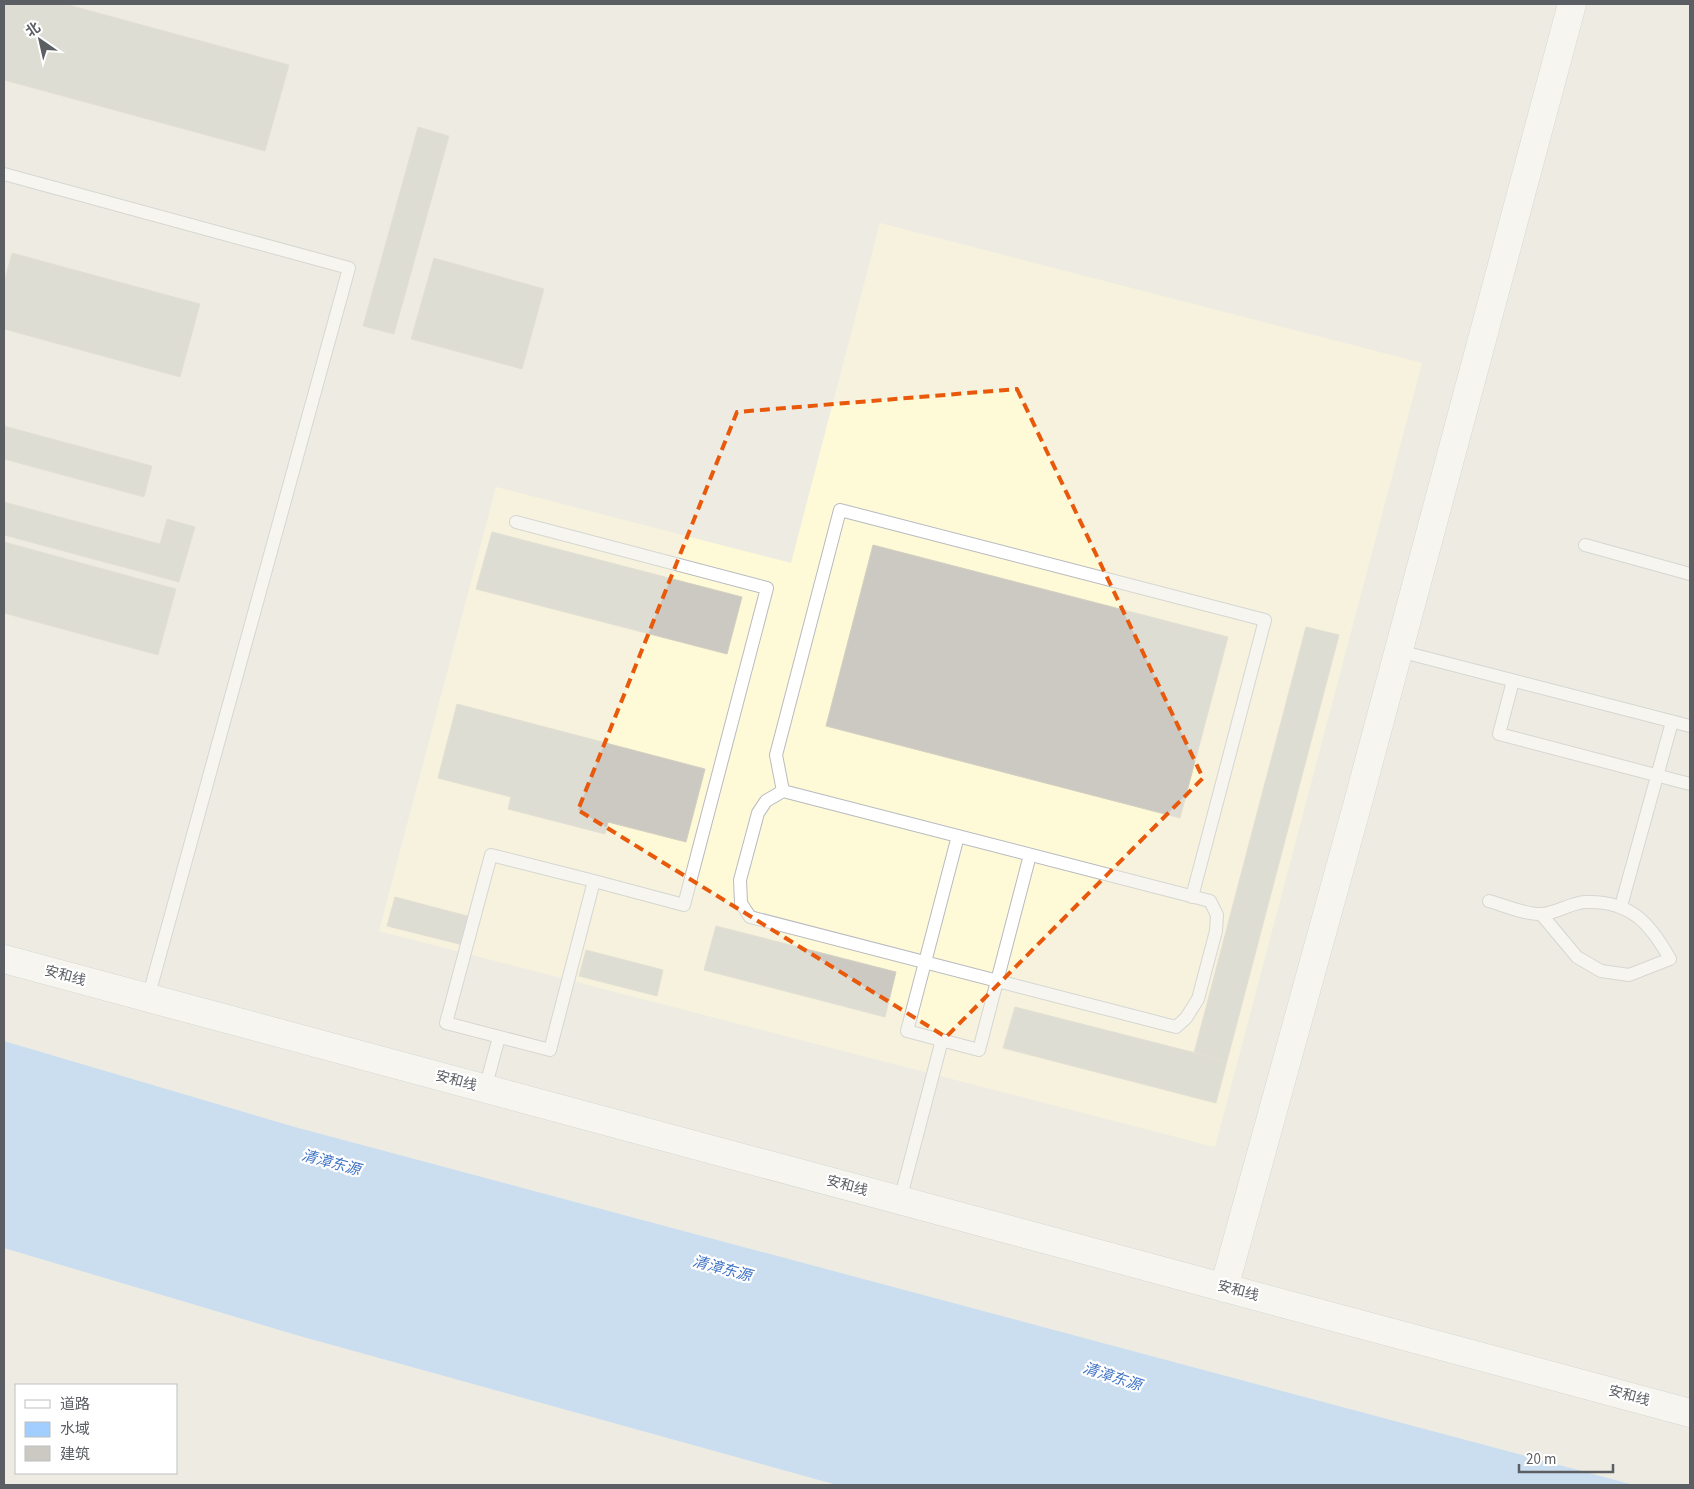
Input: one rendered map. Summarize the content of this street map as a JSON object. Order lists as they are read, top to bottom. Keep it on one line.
{"streets":{"main road":["安和线"]},"water":["清漳东源"],"legend":["道路","水域","建筑"],"scale_bar":"20 m","north":"top left"}
